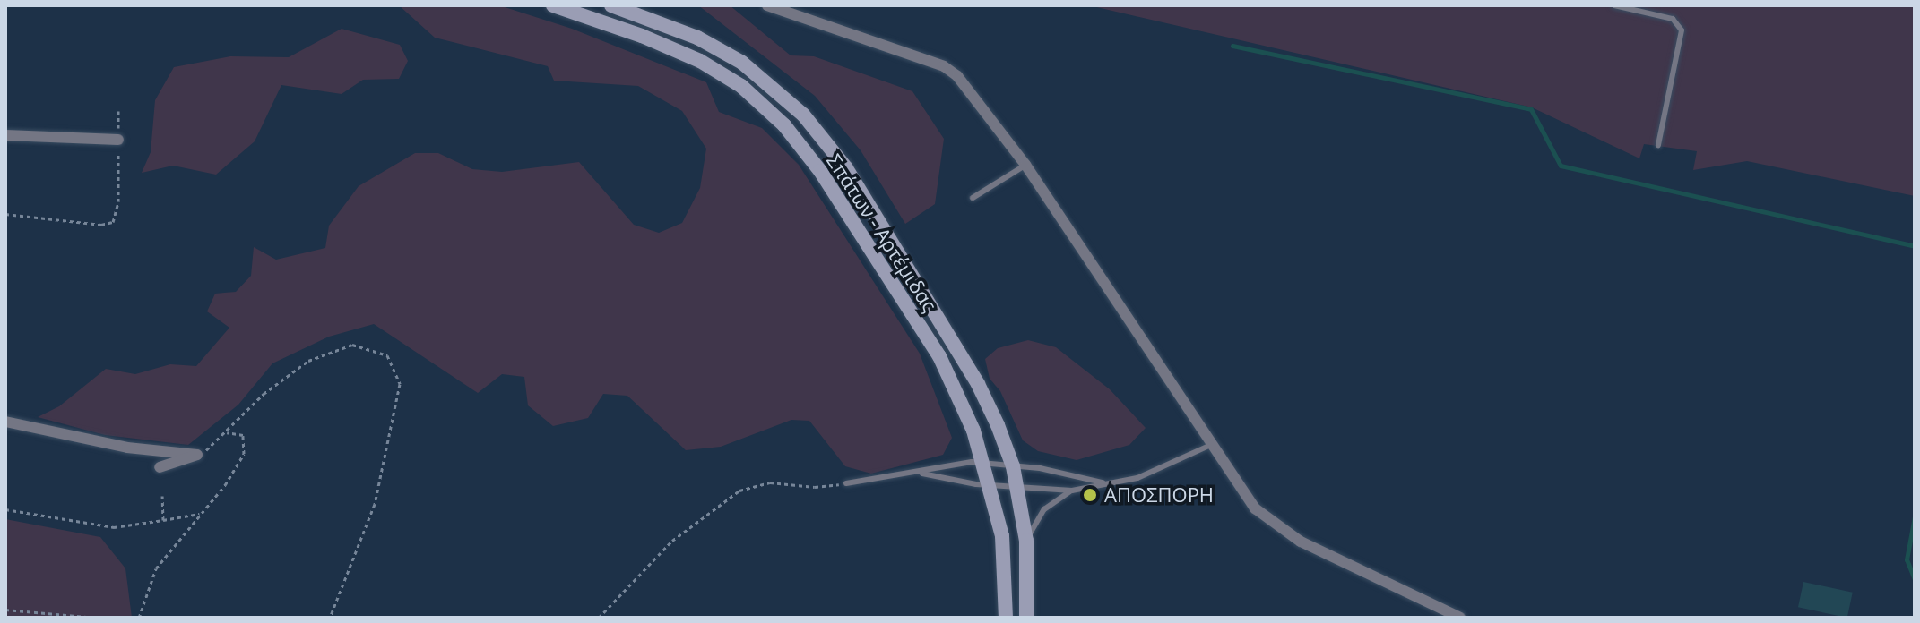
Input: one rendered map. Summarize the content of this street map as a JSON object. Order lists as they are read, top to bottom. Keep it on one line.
{"streets":{"main road":["Σπάτων - Αρτέμιδας"]},"places":["ΑΠΟΣΠΟΡΗ"]}
